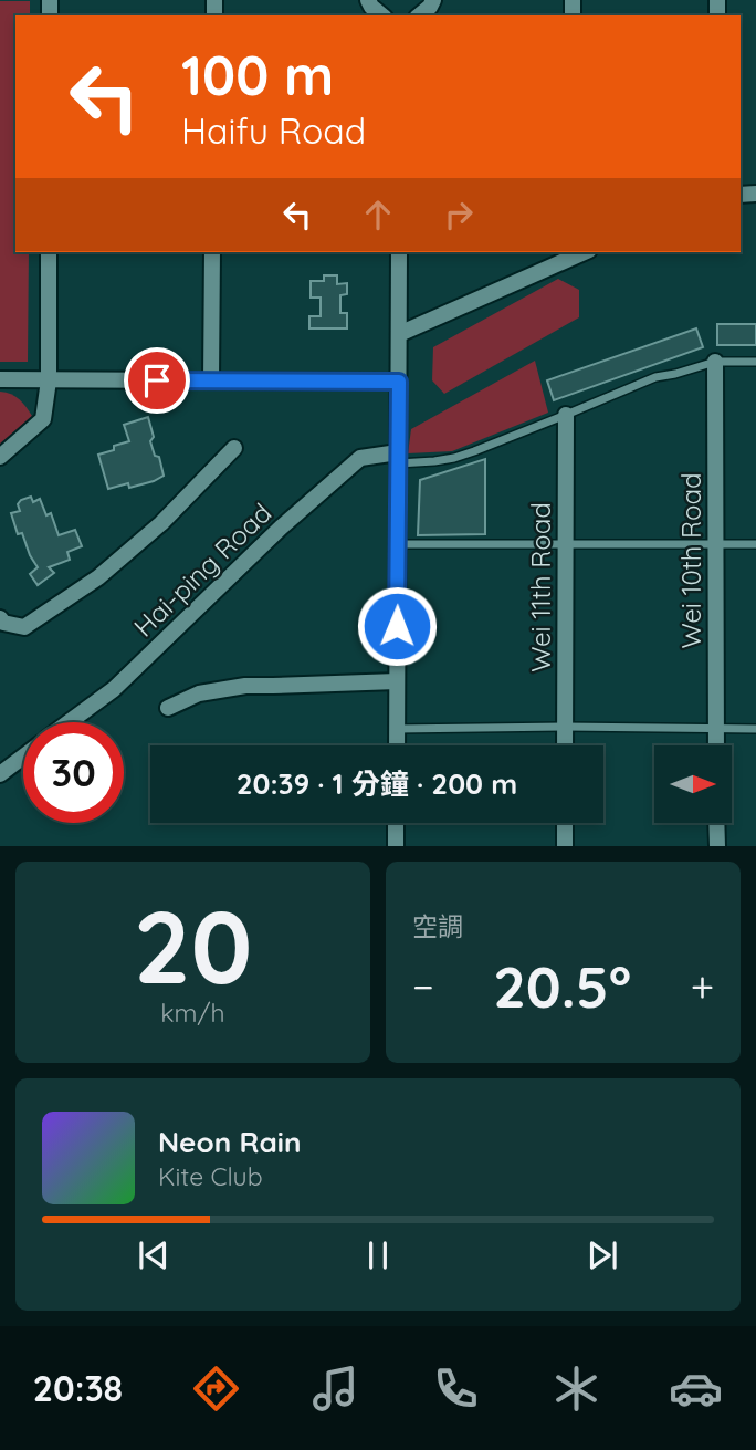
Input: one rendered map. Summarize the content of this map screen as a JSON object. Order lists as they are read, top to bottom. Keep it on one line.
{"streets":{"street":["Wei 10th Road","Hai-ping Road","Wei 11th Road"]},"north":"right","page":{"turn":["100 m","Haifu Road"],"limit":"30","trip":"20:39 · 1 分鐘 · 200 m","tile":[["20","km/h"],"空調"],"heat":["−","20.5°","+"],"song":["Neon Rain","Kite Club"],"tabs":"20:38"}}
